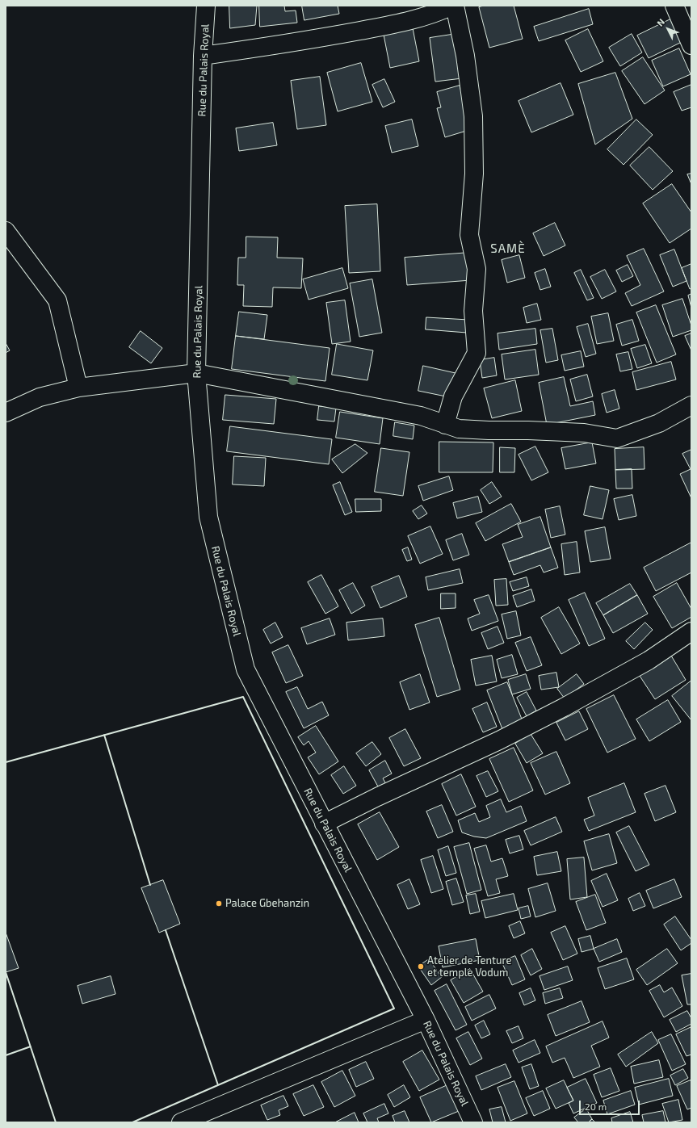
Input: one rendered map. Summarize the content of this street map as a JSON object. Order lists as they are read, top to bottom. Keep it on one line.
{"streets":{"street":["Rue du Palais Royal"]},"districts":["SAMÈ"],"places":["Palace Gbehanzin","Atelier de Tenture et temple Vodum"],"scale_bar":"20 m","north":"top left"}
